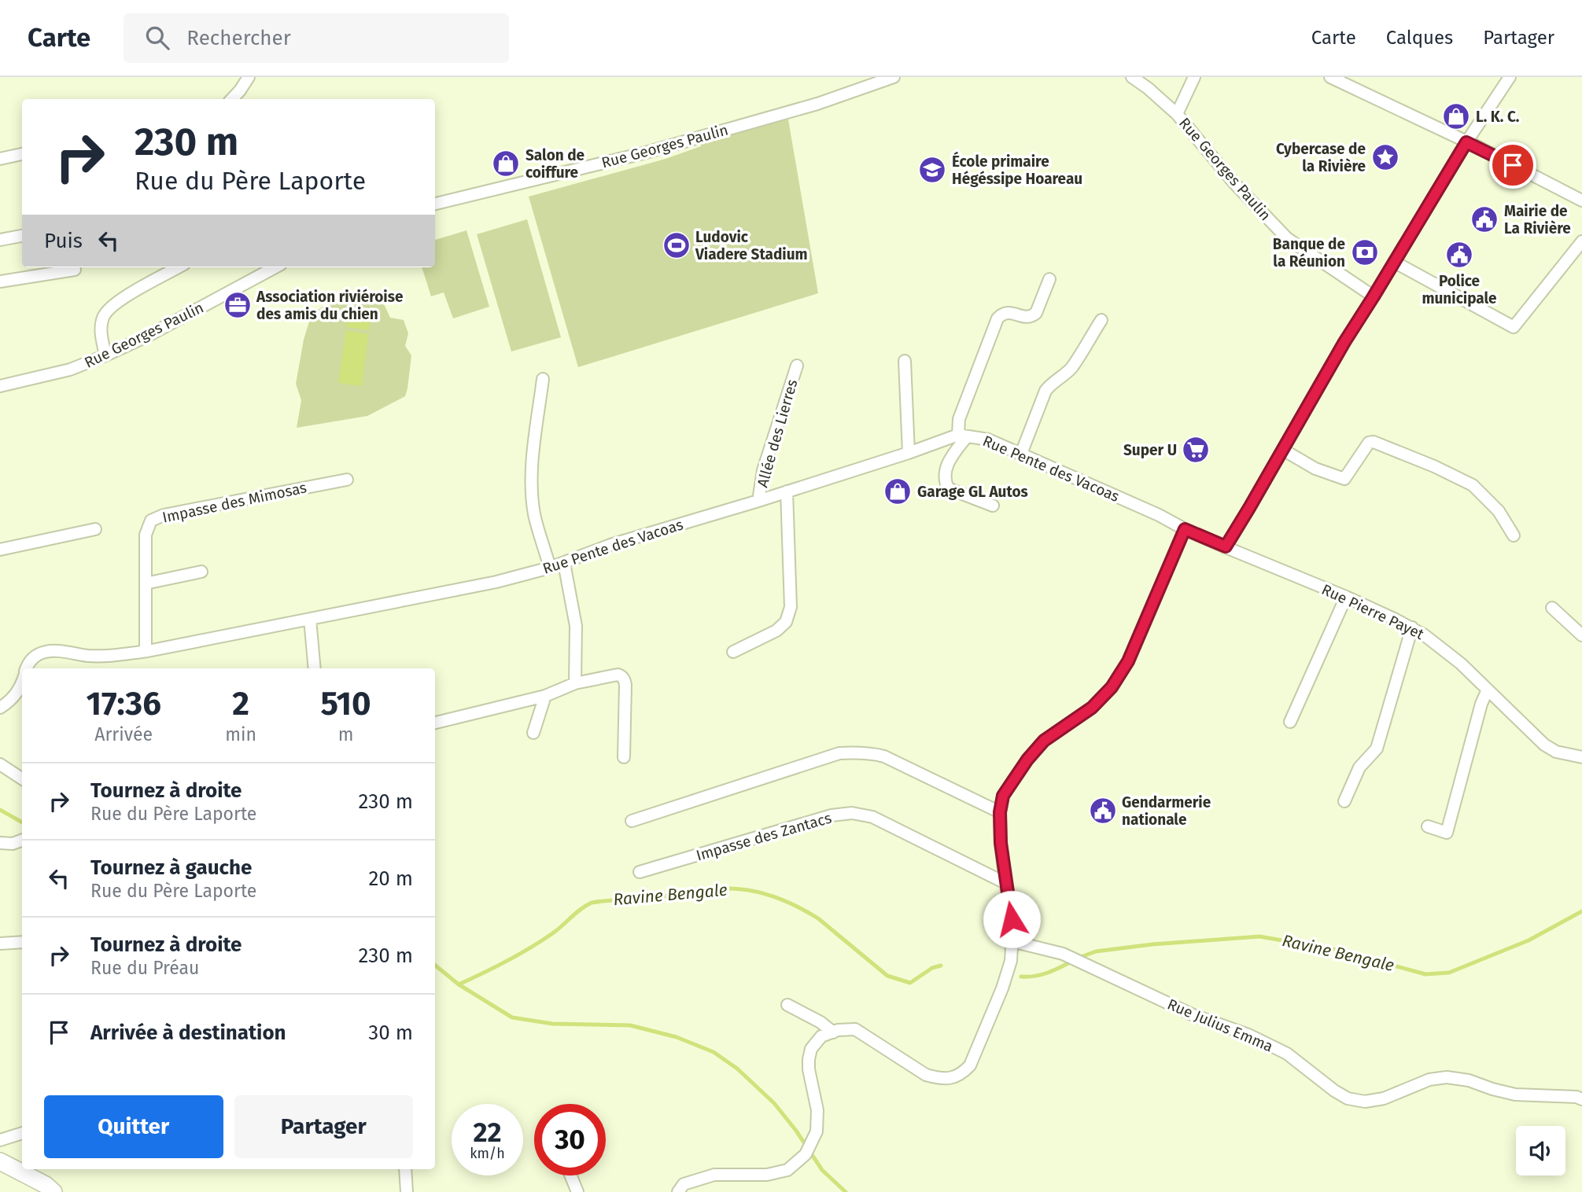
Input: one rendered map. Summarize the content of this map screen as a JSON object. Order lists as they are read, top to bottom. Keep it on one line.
{"streets":{"street":["Rue Georges Paulin","Allée des Lierres","Rue Pente des Vacoas","Impasse des Mimosas","Rue Pierre Payet","Impasse des Zantacs","Rue Julius Emma"]},"crossings":[["Allée des Lierres","Rue Pente des Vacoas"],["Rue Pente des Vacoas","Impasse des Mimosas"],["Rue Pente des Vacoas","Rue Pierre Payet"]],"water":["Ravine Bengale"],"places":{"shop":["L. K. C.","Salon de coiffure","Garage GL Autos"],"place":["Cybercase de la Rivière"],"school or university":["École primaire Hégéssipe Hoareau"],"public building":["Mairie de La Rivière","Police municipale","Gendarmerie nationale"],"sports":["Ludovic Viadere Stadium"],"bank":["Banque de la Réunion"],"office":["Association riviéroise des amis du chien"],"supermarket":["Super U"]},"page":{"header":"Carte","search":"Rechercher","nav":["Carte","Calques","Partager"],"turn":["230 m","Rue du Père Laporte"],"then":"Puis","eta":["17:36","Arrivée","2","min","510","m"],"list":[{"name":"Tournez à droite","note":"Rue du Père Laporte","value":"230 m"},{"name":"Tournez à gauche","note":"Rue du Père Laporte","value":"20 m"},{"name":"Tournez à droite","note":"Rue du Préau","value":"230 m"},{"name":"Arrivée à destination","value":"30 m"}],"buttons":["Quitter","Partager"],"speed":"22 km/h","limit":"30"}}
